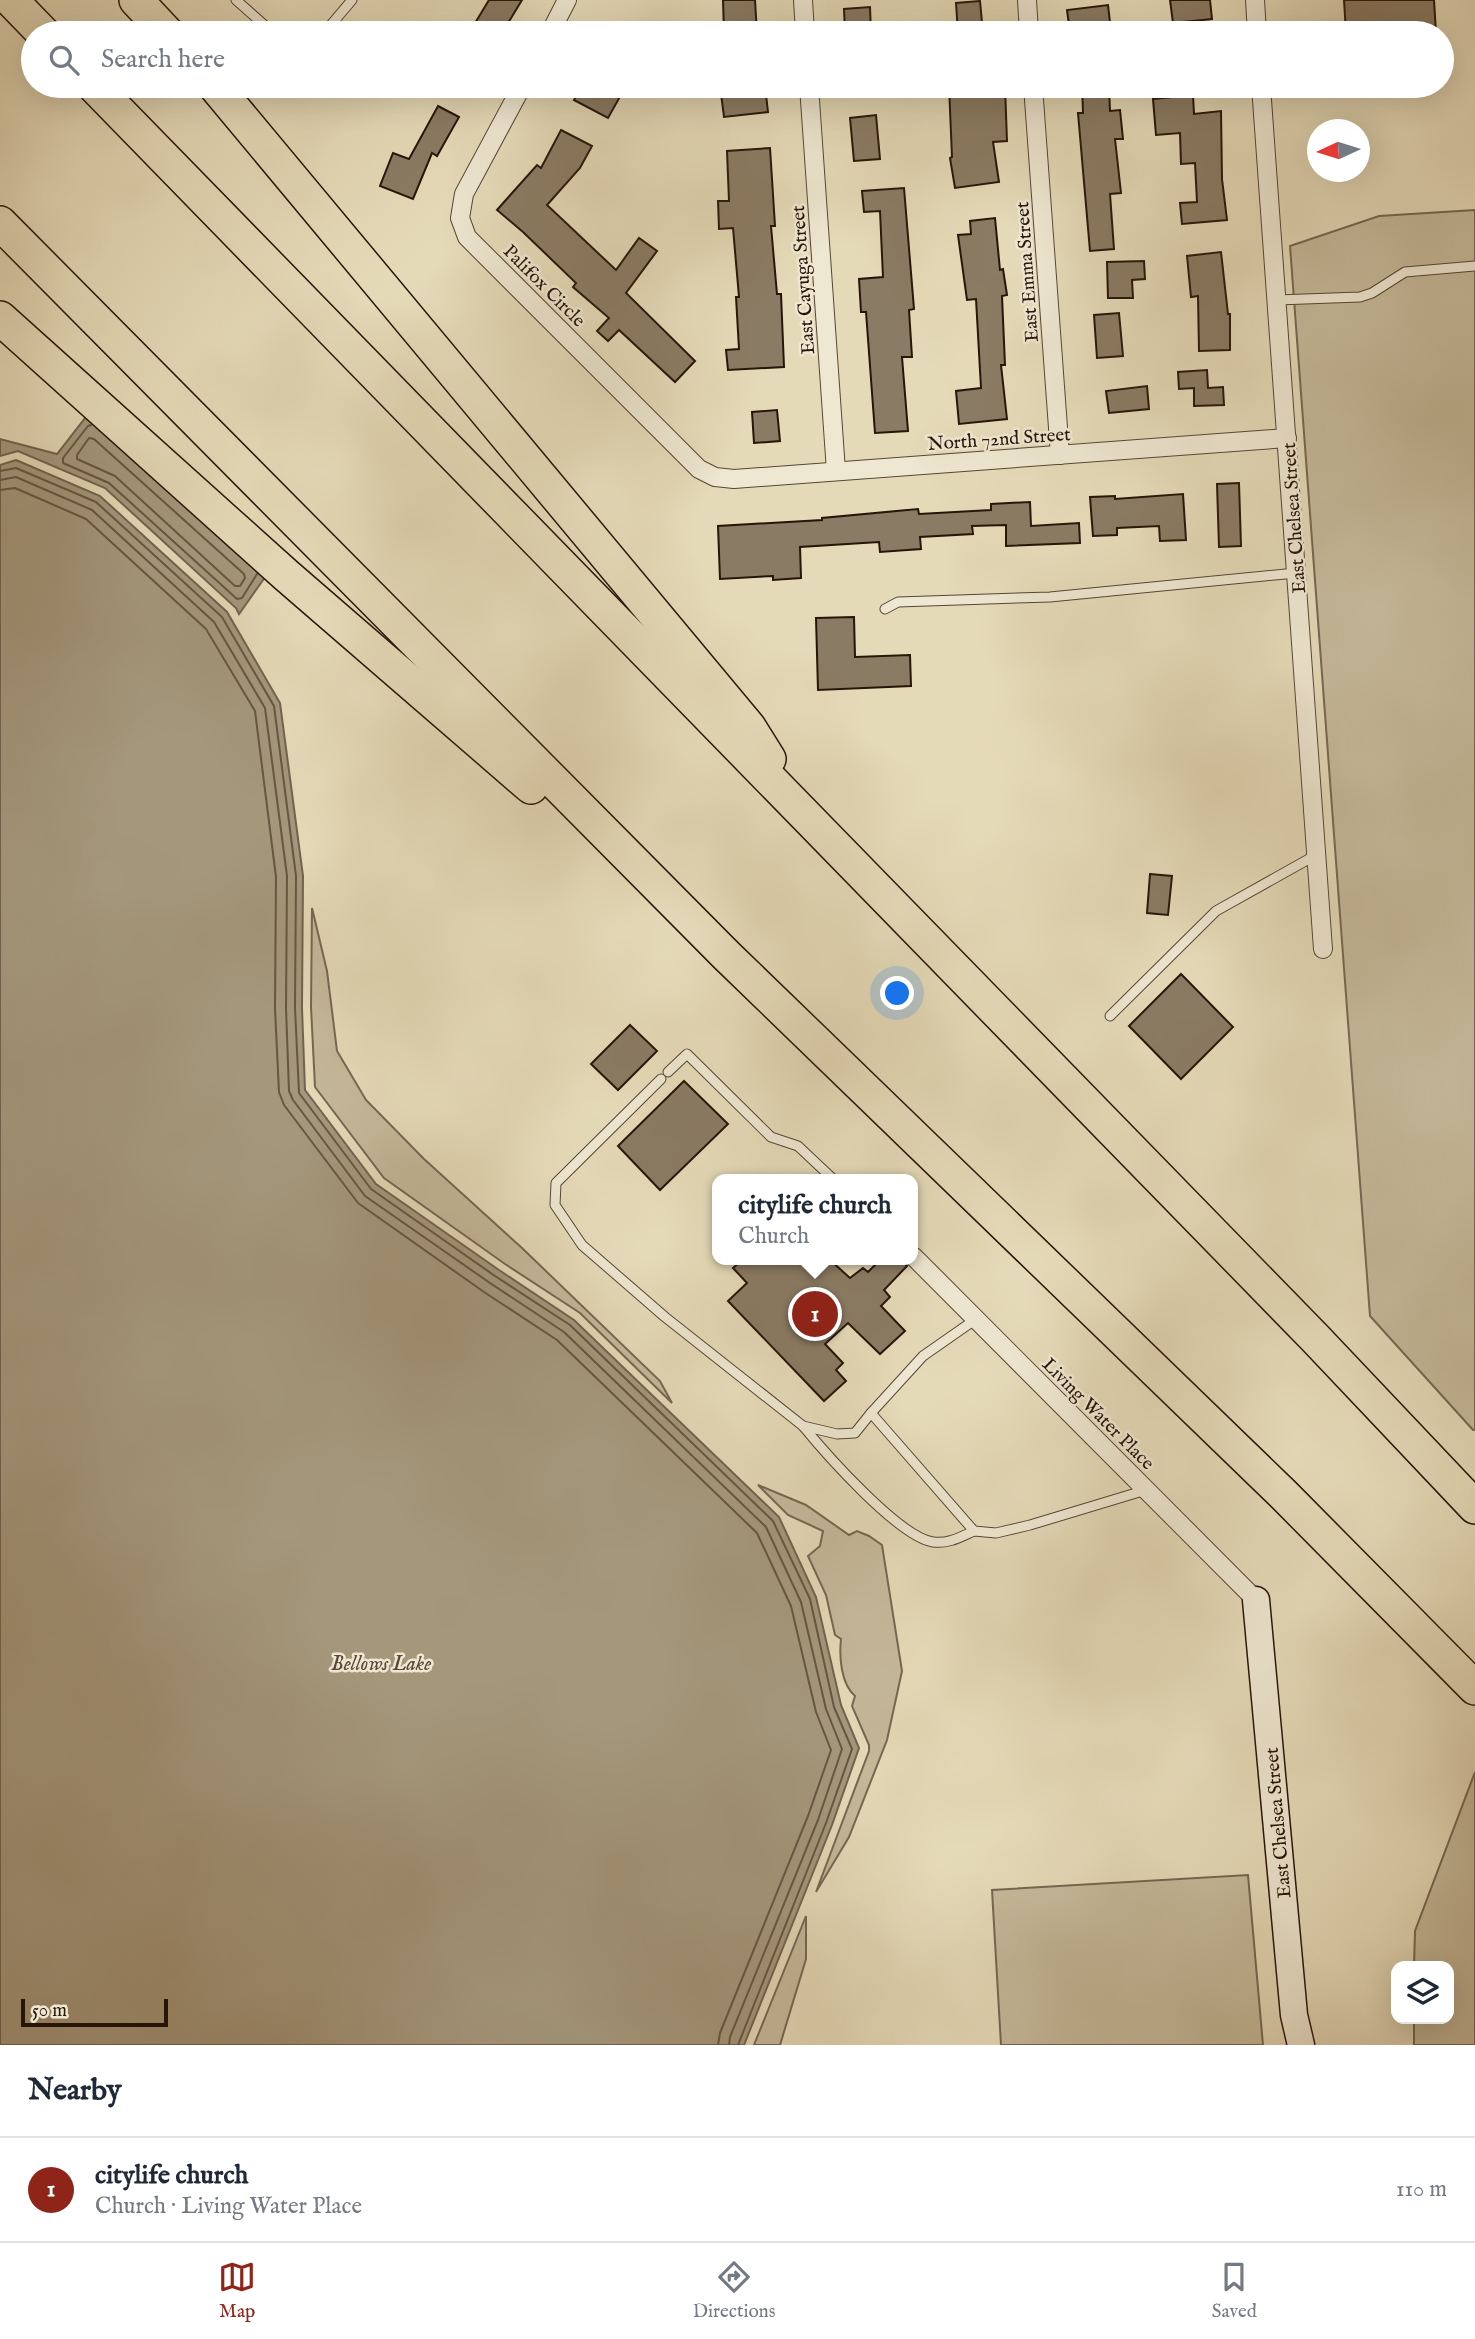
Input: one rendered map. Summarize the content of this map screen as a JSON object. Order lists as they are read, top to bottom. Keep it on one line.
{"streets":{"street":["East Emma Street","East Cayuga Street","Palifox Circle","North 72nd Street","East Chelsea Street","Living Water Place"]},"crossings":[["East Emma Street","North 72nd Street"],["East Cayuga Street","North 72nd Street"],["Palifox Circle","North 72nd Street"],["North 72nd Street","East Chelsea Street"],["East Chelsea Street","Living Water Place"]],"water":["Bellows Lake"],"scale_bar":"50 m","north":"left","page":{"search":"Search here","popup":["citylife church","Church"],"pins":"1","scale":"50 m","heading":"Nearby","list":[{"mark":"1","name":"citylife church","note":"Church · Living Water Place","value":"110 m"}],"nav":["Map","Directions","Saved"]}}
